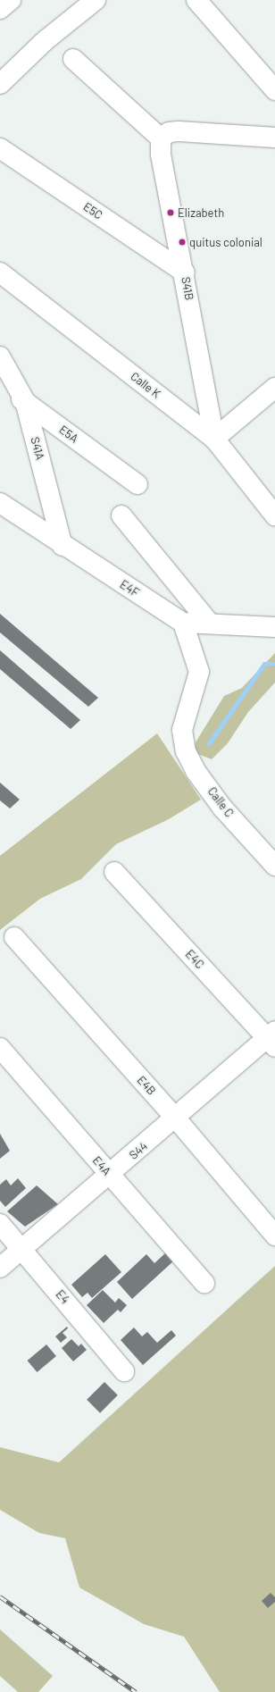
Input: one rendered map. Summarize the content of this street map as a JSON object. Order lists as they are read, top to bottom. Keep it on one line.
{"streets":{"street":["E5C","S41B","Calle K","E5A","S41A","E4F","Calle C","E4C","E4B","S44","E4A","E4"]},"crossings":[["E5C","S41B"],["S41B","Calle K"],["E5A","S41A"],["S41A","E4F"],["E4F","Calle C"],["E4C","S44"],["E4B","S44"],["S44","E4A"],["S44","E4"]],"places":["Elizabeth","quitus colonial"]}
